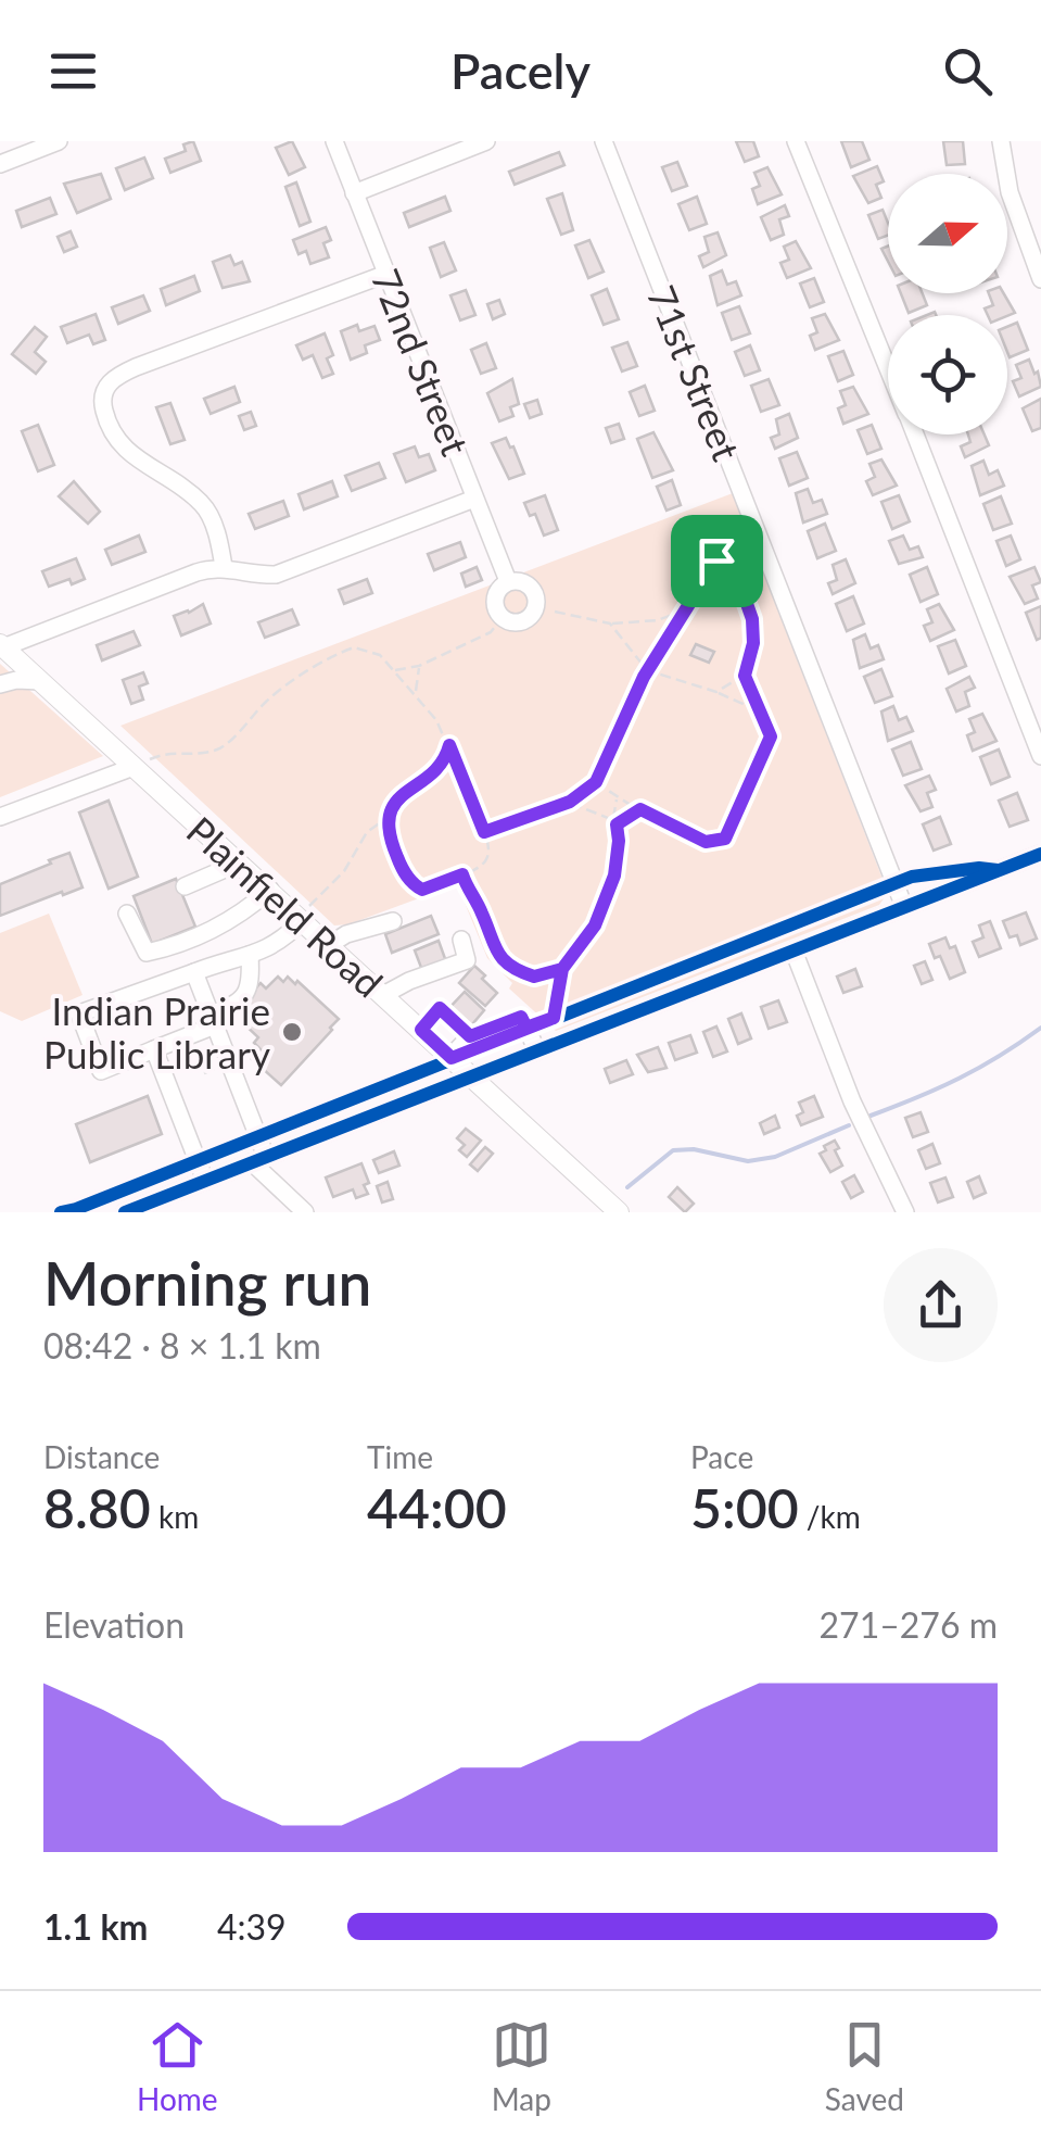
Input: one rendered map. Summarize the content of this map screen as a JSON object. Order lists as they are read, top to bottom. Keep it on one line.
{"streets":{"main road":["Plainfield Road"],"street":["72nd Street","71st Street"]},"places":["Indian Prairie Public Library"],"north":"right","page":{"header":"Pacely","heading":["Morning run","08:42 · 8 × 1.1 km"],"stats":[["Distance","8.80 km"],["Time","44:00"],["Pace","5:00 /km"]],"chart":["Elevation","271–276 m"],"list":[{"name":"1.1 km","note":"4:39"}],"tabs":["Home","Map","Saved"]}}
